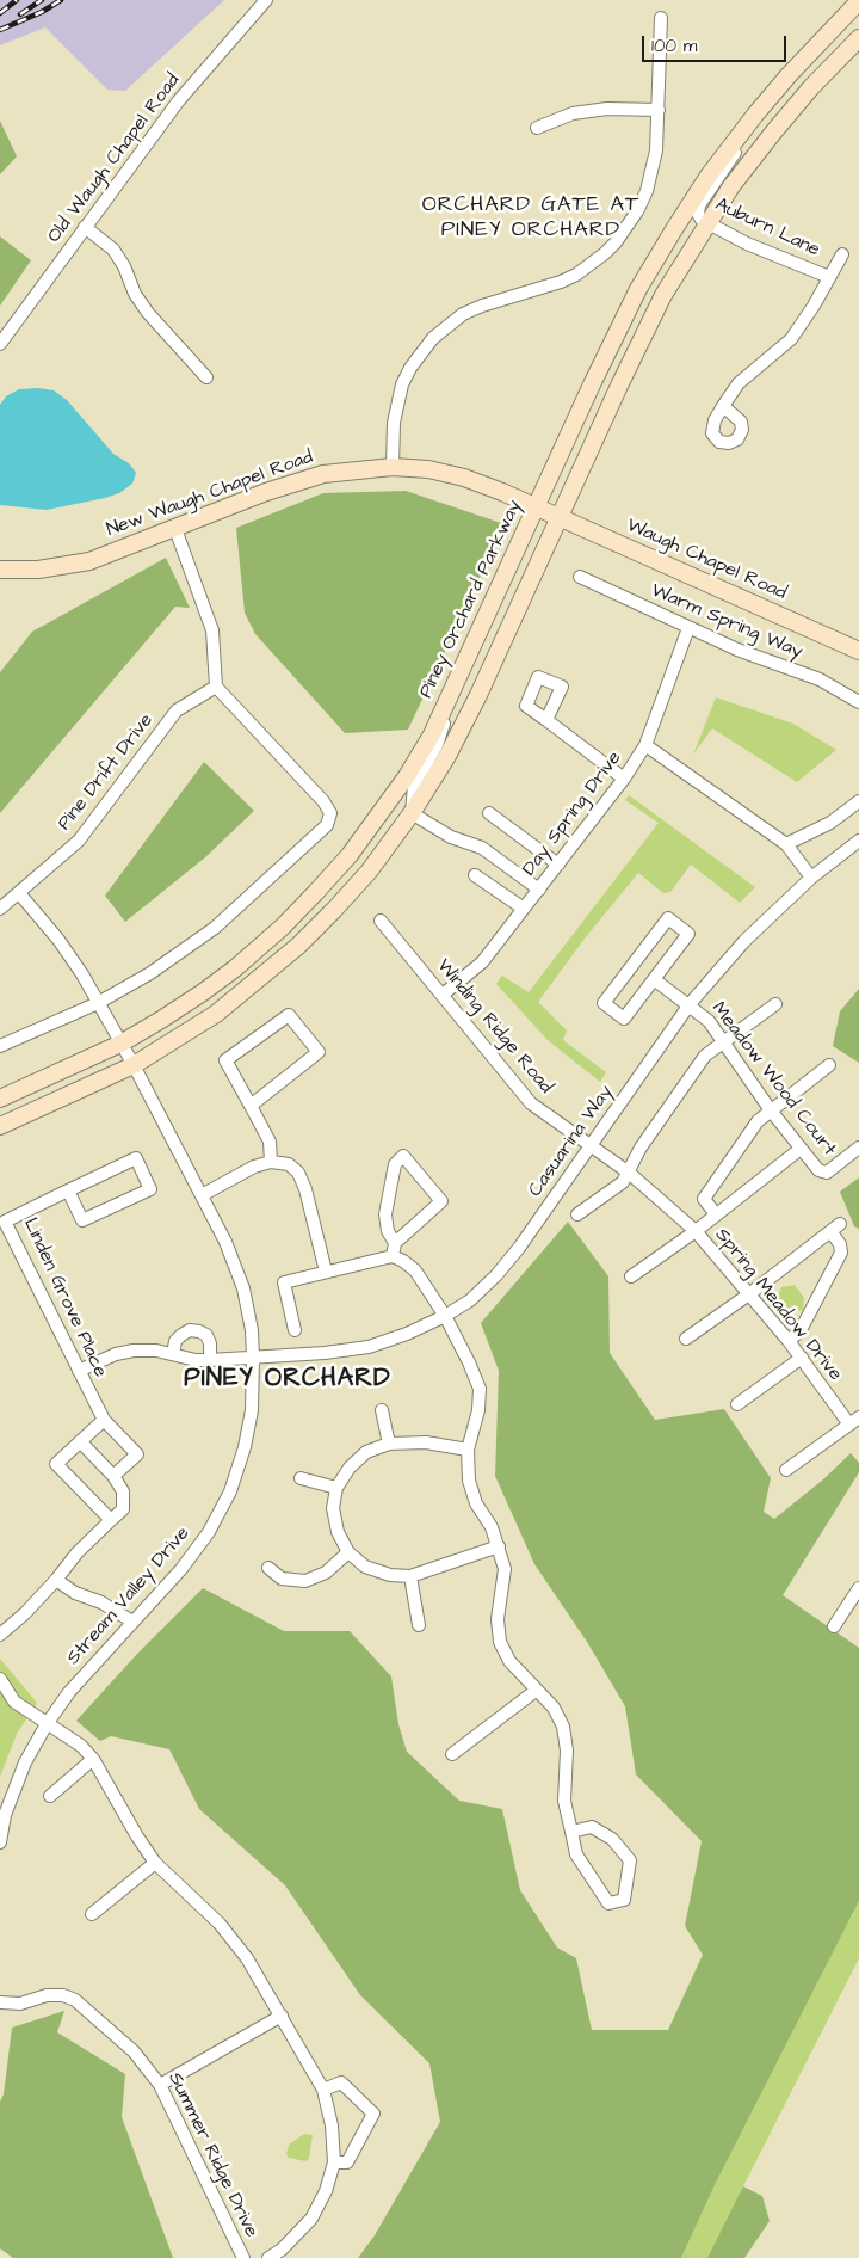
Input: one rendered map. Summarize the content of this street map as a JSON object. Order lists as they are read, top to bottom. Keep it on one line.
{"streets":{"street":["Old Waugh Chapel Road","Auburn Lane","New Waugh Chapel Road","Waugh Chapel Road","Piney Orchard Parkway","Warm Spring Way","Pine Drift Drive","Day Spring Drive","Winding Ridge Road","Meadow Wood Court","Casuarina Way","Linden Grove Place","Spring Meadow Drive","Stream Valley Drive","Summer Ridge Drive"]},"crossings":[["Auburn Lane","Piney Orchard Parkway"],["New Waugh Chapel Road","Waugh Chapel Road"],["New Waugh Chapel Road","Piney Orchard Parkway"],["Waugh Chapel Road","Piney Orchard Parkway"],["Piney Orchard Parkway","Stream Valley Drive"],["Warm Spring Way","Day Spring Drive"],["Pine Drift Drive","Stream Valley Drive"],["Day Spring Drive","Winding Ridge Road"],["Winding Ridge Road","Casuarina Way"],["Winding Ridge Road","Spring Meadow Drive"],["Meadow Wood Court","Casuarina Way"],["Casuarina Way","Spring Meadow Drive"],["Casuarina Way","Stream Valley Drive"],["Stream Valley Drive","Summer Ridge Drive"]],"districts":["ORCHARD GATE AT PINEY ORCHARD","PINEY ORCHARD"],"scale_bar":"100 m"}
